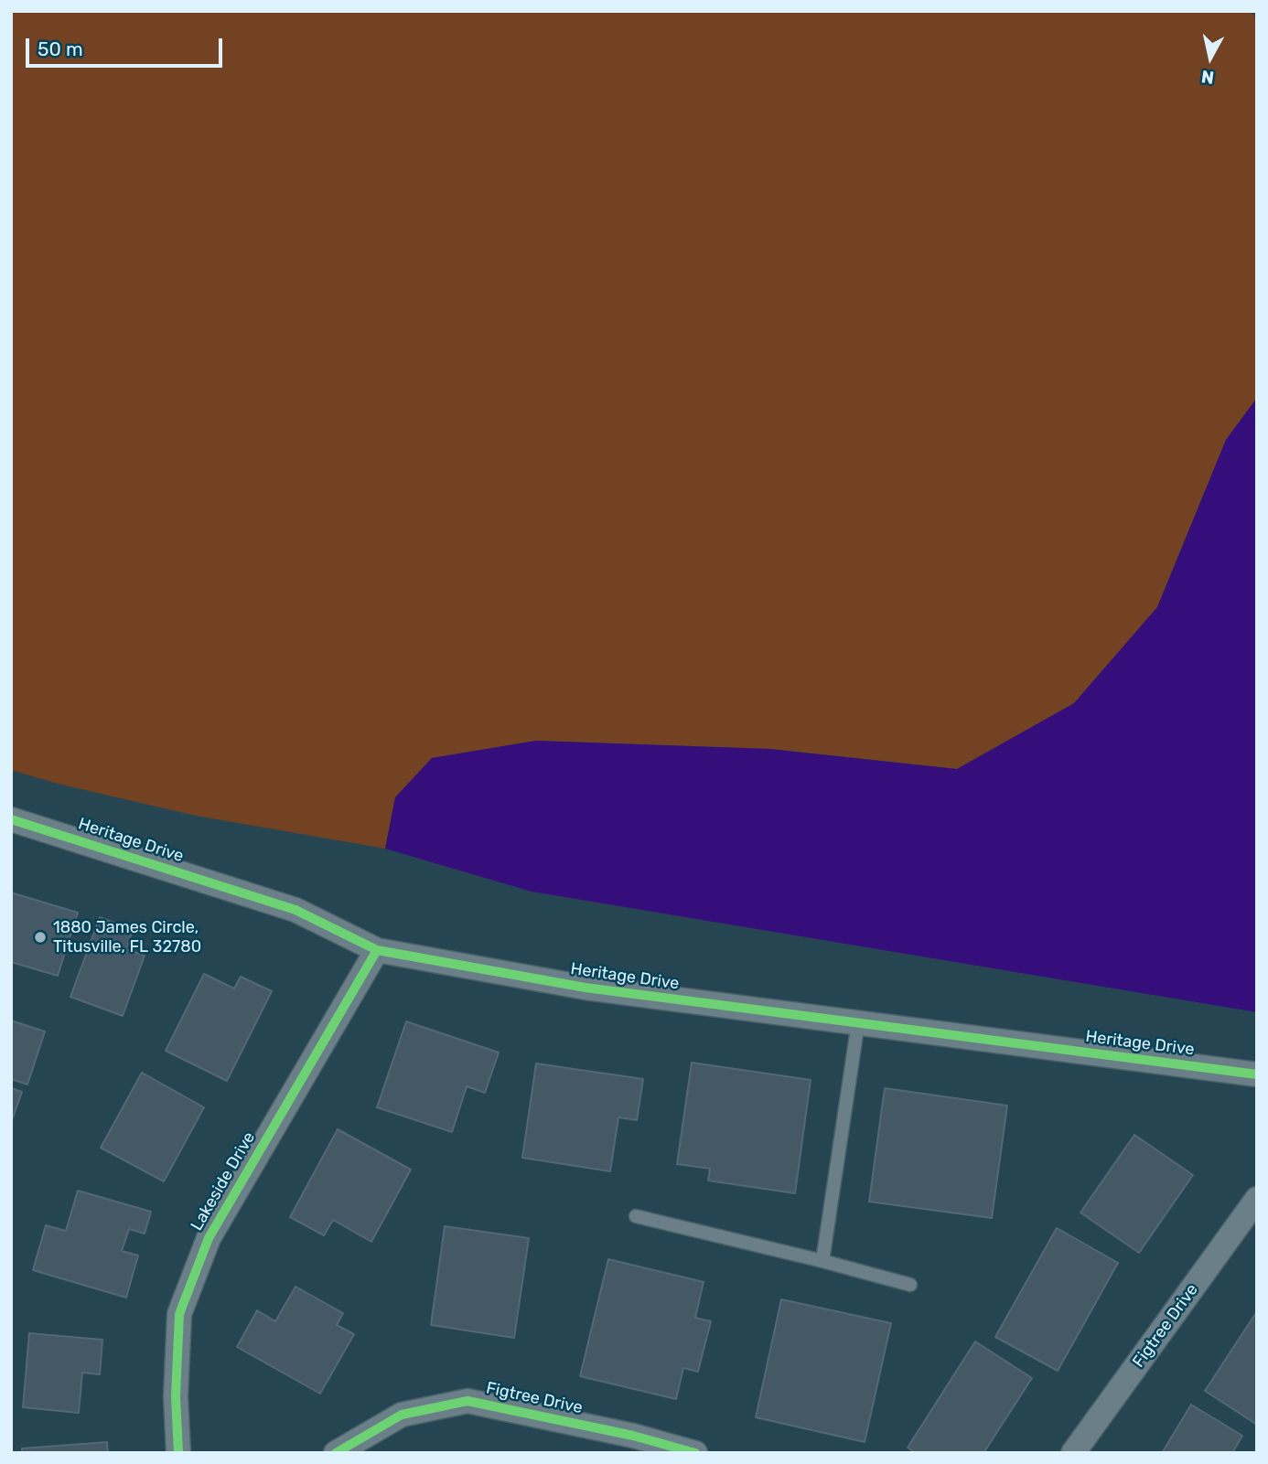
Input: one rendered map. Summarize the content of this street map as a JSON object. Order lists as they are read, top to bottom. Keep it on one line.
{"streets":{"street":["Heritage Drive","Lakeside Drive","Figtree Drive"]},"crossings":[["Heritage Drive","Lakeside Drive"]],"places":["1880 James Circle, Titusville, FL 32780"],"scale_bar":"50 m","north":"bottom"}
